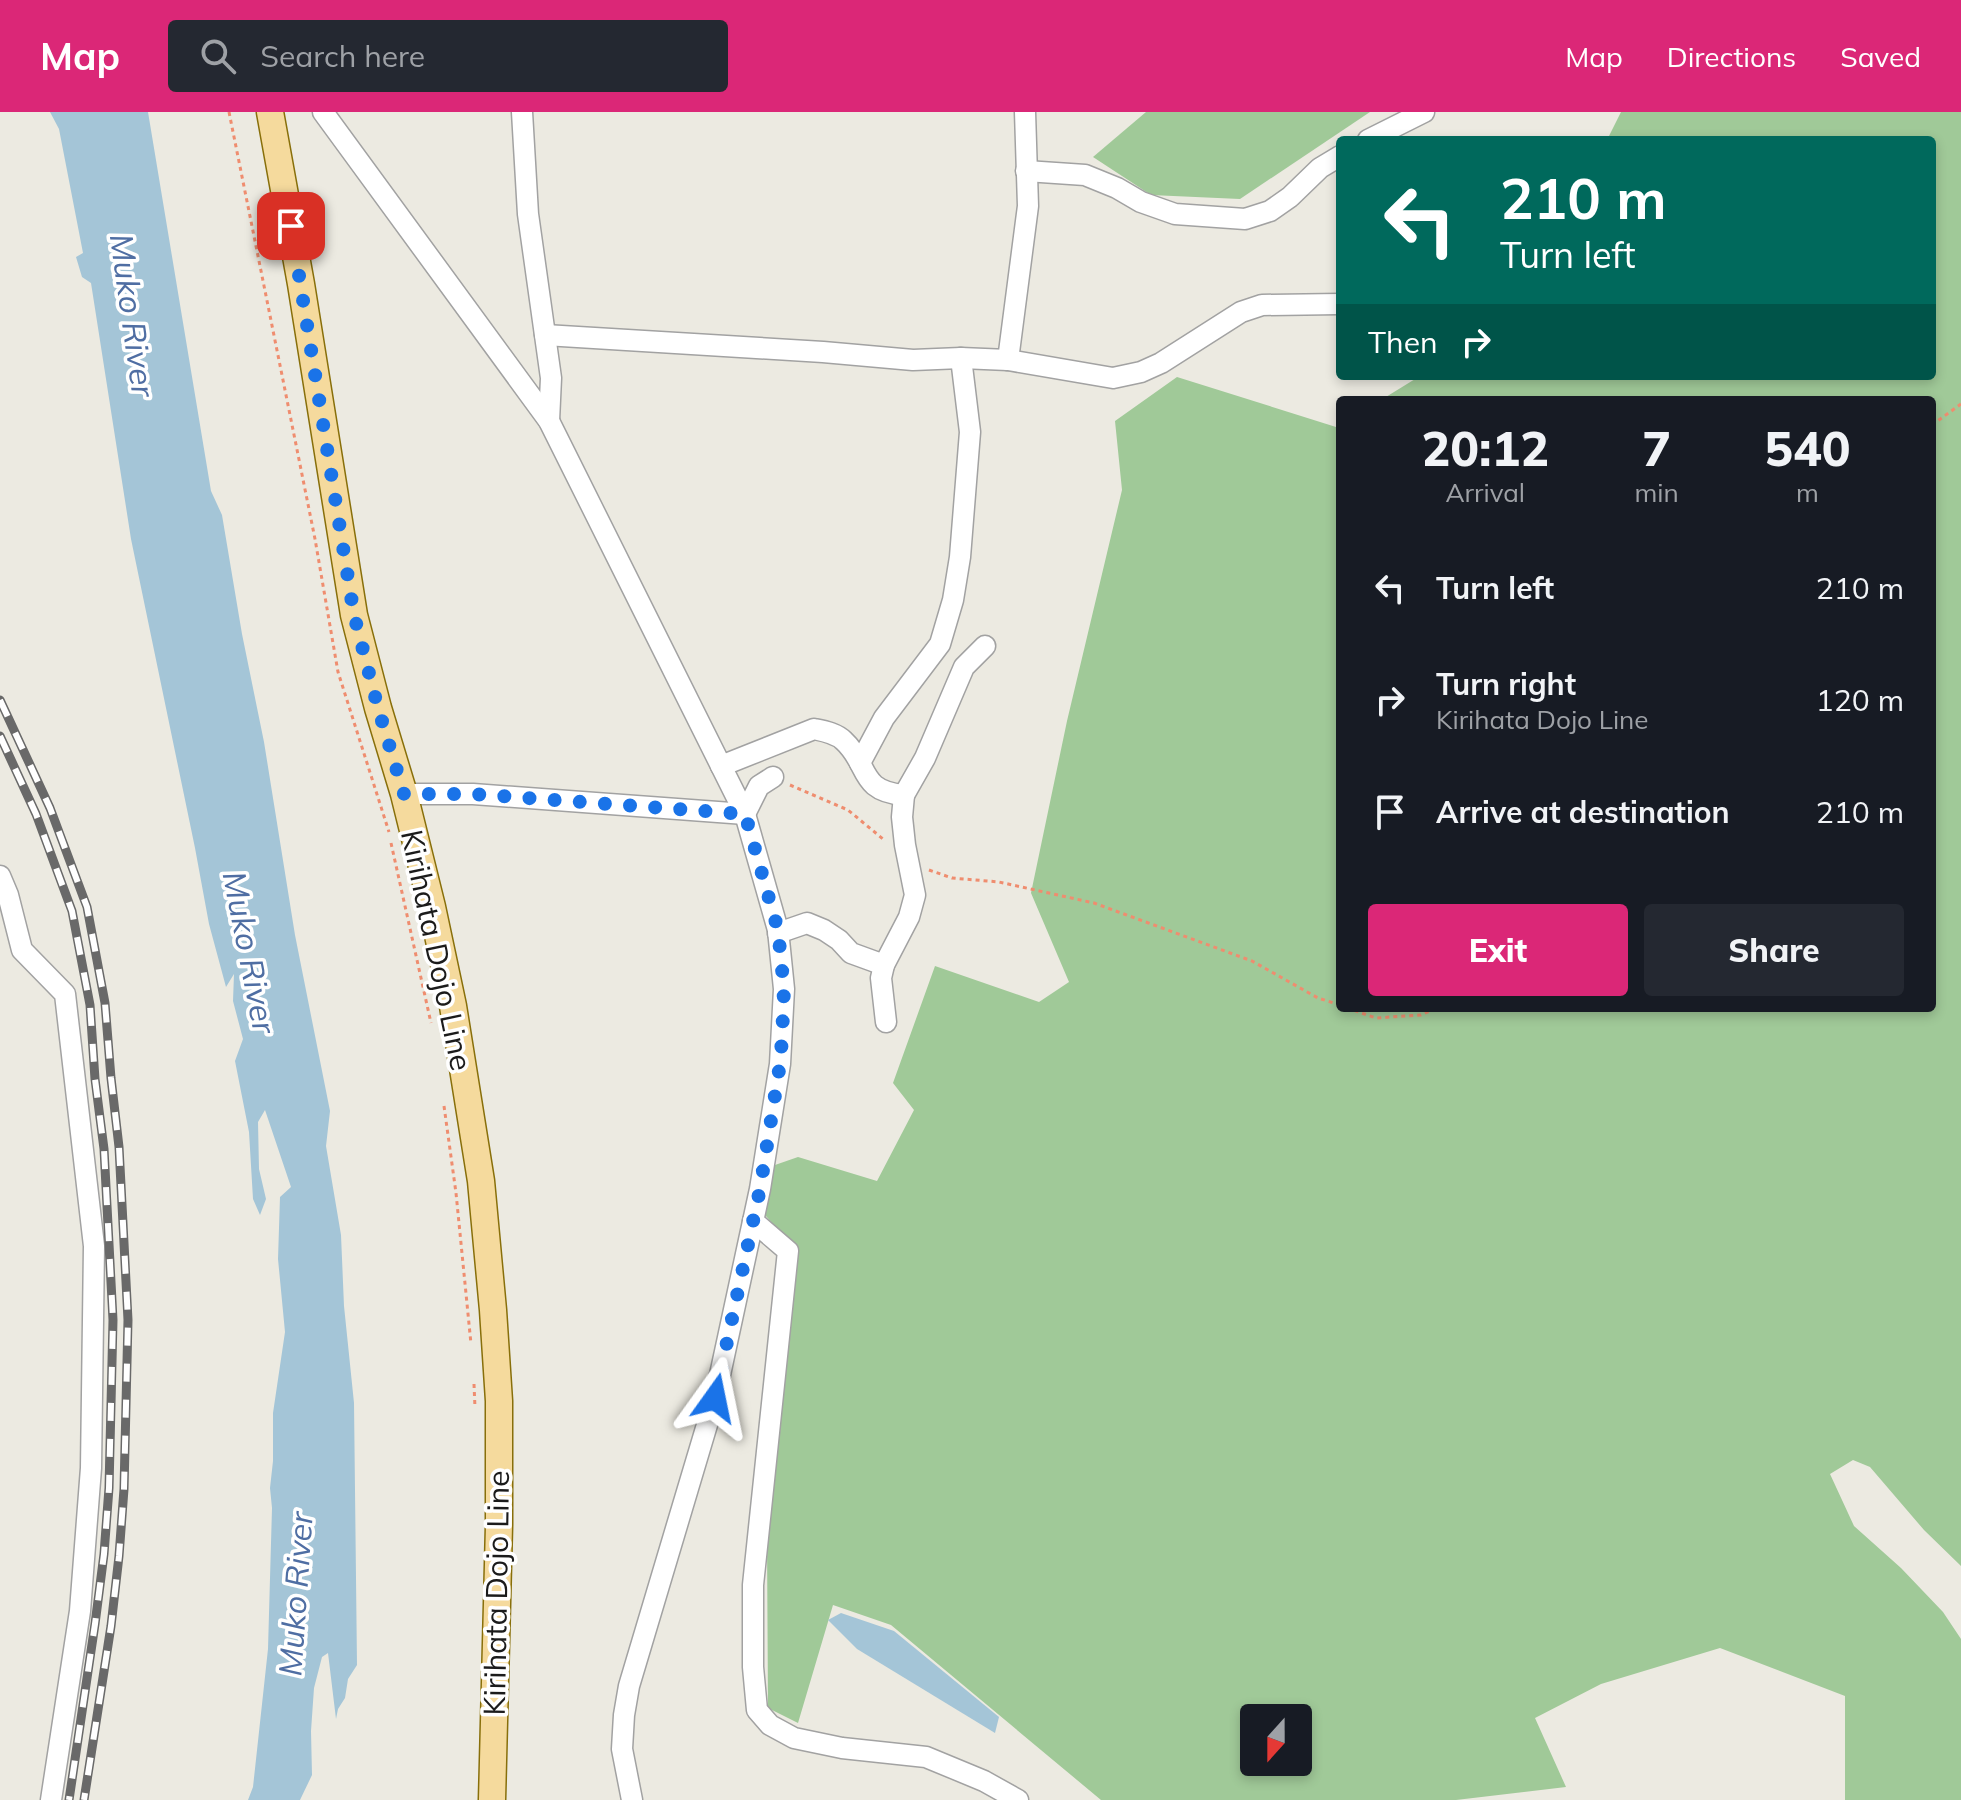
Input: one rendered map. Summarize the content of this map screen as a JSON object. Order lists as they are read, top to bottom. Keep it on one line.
{"streets":{"main road":["Kirihata Dojo Line"]},"water":["Muko River"],"north":"bottom","page":{"header":"Map","search":"Search here","nav":["Map","Directions","Saved"],"turn":["210 m","Turn left"],"then":"Then","eta":["20:12","Arrival","7","min","540","m"],"list":[{"name":"Turn left","value":"210 m"},{"name":"Turn right","note":"Kirihata Dojo Line","value":"120 m"},{"name":"Arrive at destination","value":"210 m"}],"buttons":["Exit","Share"]}}
